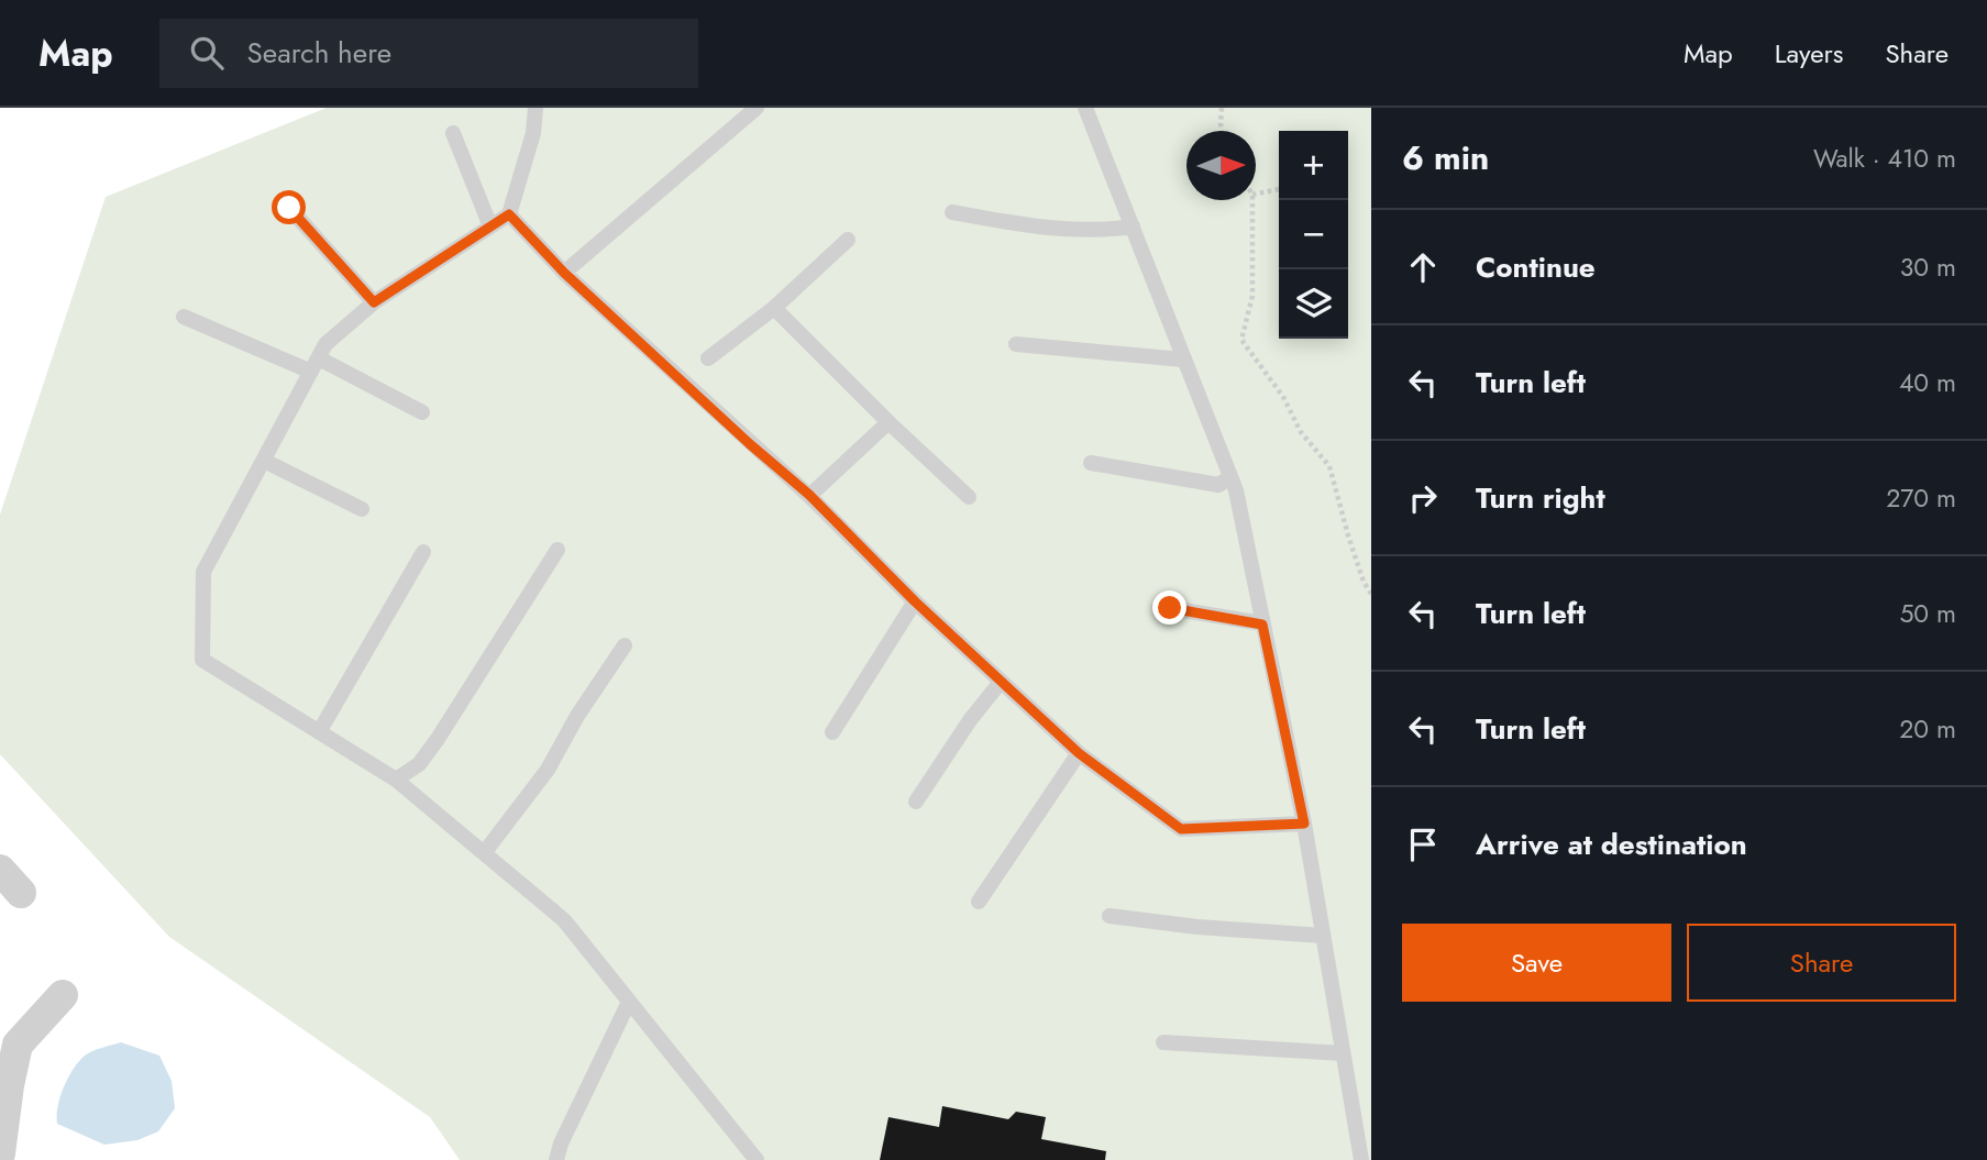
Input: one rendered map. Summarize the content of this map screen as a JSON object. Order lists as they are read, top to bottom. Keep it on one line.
{"north":"right","page":{"header":"Map","search":"Search here","nav":["Map","Layers","Share"],"heading":["6 min","Walk · 410 m"],"map_buttons":["+","−"],"list":[["Continue","30 m"],["Turn left","40 m"],["Turn right","270 m"],["Turn left","50 m"],["Turn left","20 m"],"Arrive at destination"],"buttons":["Save","Share"]}}
